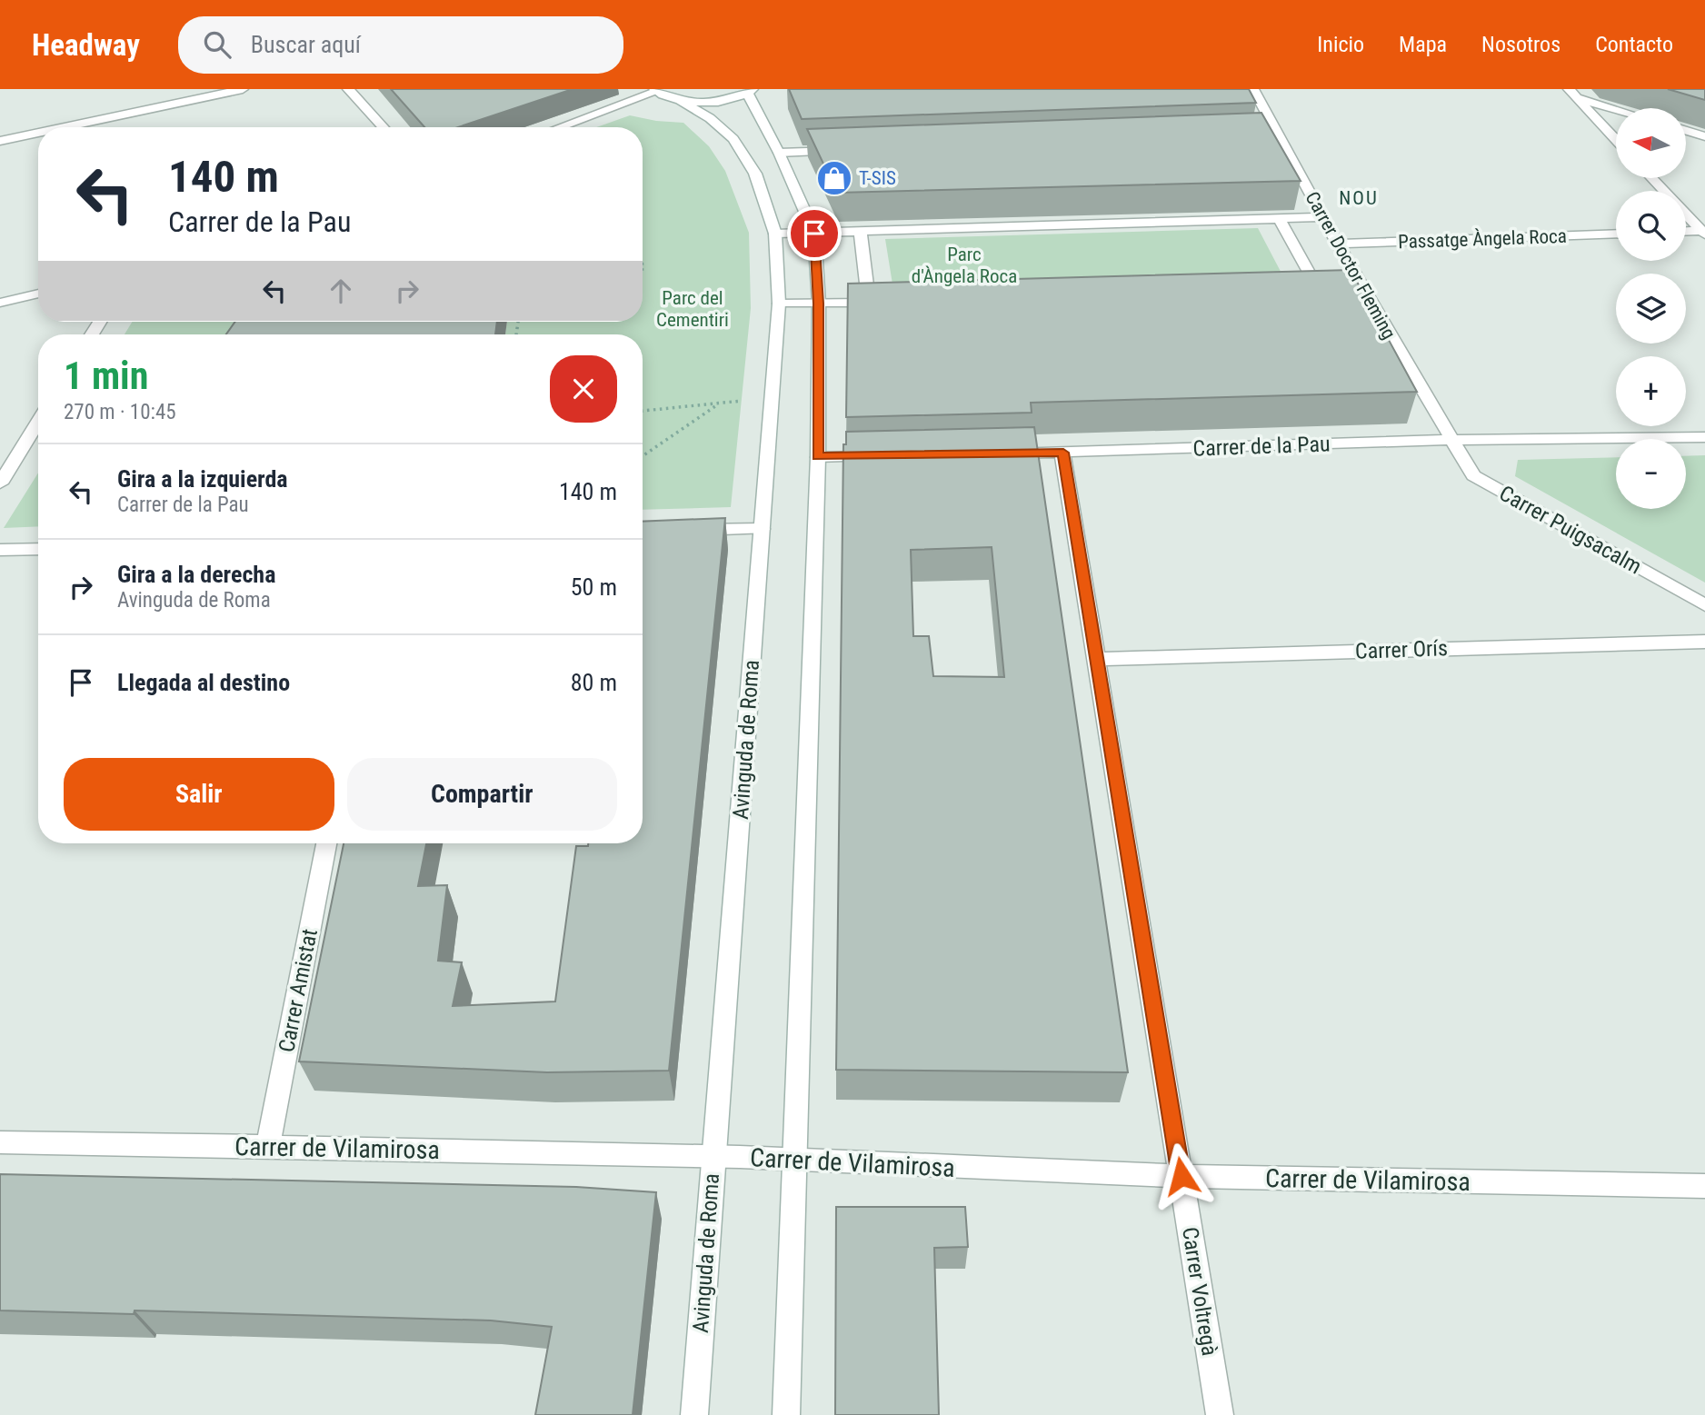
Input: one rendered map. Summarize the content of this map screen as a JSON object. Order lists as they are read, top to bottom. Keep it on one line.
{"streets":{"street":["Passatge Àngela Roca","Carrer Doctor Fleming","Carrer de la Pau","Carrer Puigsacalm","Carrer Orís","Avinguda de Roma","Carrer Amistat","Carrer de Vilamirosa","Carrer Voltregà"]},"crossings":[["Passatge Àngela Roca","Carrer Doctor Fleming"],["Carrer Doctor Fleming","Carrer de la Pau"],["Carrer Doctor Fleming","Carrer Puigsacalm"],["Carrer de la Pau","Carrer Puigsacalm"],["Carrer de la Pau","Carrer Voltregà"],["Carrer Orís","Carrer Voltregà"],["Avinguda de Roma","Carrer de Vilamirosa"],["Carrer Amistat","Carrer de Vilamirosa"],["Carrer de Vilamirosa","Carrer Voltregà"]],"districts":["NOU"],"parks":["Parc d'Àngela Roca","Parc del Cementiri"],"places":{"shop":["T-SIS"]},"north":"left","page":{"header":"Headway","search":"Buscar aquí","nav":["Inicio","Mapa","Nosotros","Contacto"],"map_buttons":["+","−"],"turn":["140 m","Carrer de la Pau"],"heading":["1 min","270 m · 10:45"],"list":[{"name":"Gira a la izquierda","note":"Carrer de la Pau","value":"140 m"},{"name":"Gira a la derecha","note":"Avinguda de Roma","value":"50 m"},{"name":"Llegada al destino","value":"80 m"}],"buttons":["Salir","Compartir"]}}
